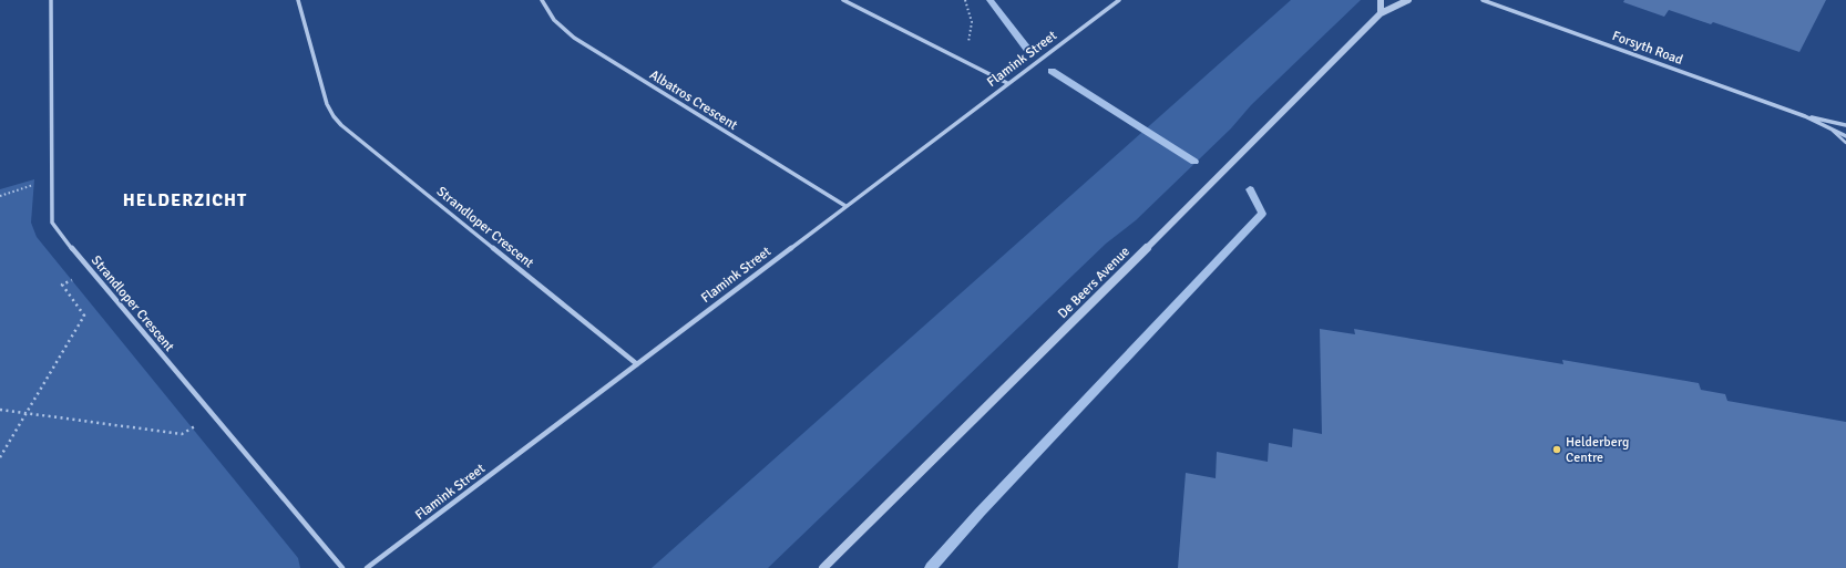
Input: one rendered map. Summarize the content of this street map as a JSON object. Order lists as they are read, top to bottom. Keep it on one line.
{"streets":{"street":["Forsyth Road","Flamink Street","Albatros Crescent","Strandloper Crescent","De Beers Avenue"]},"crossings":[["Flamink Street","Albatros Crescent"],["Flamink Street","Strandloper Crescent"]],"districts":["HELDERZICHT"],"places":["Helderberg Centre"]}
